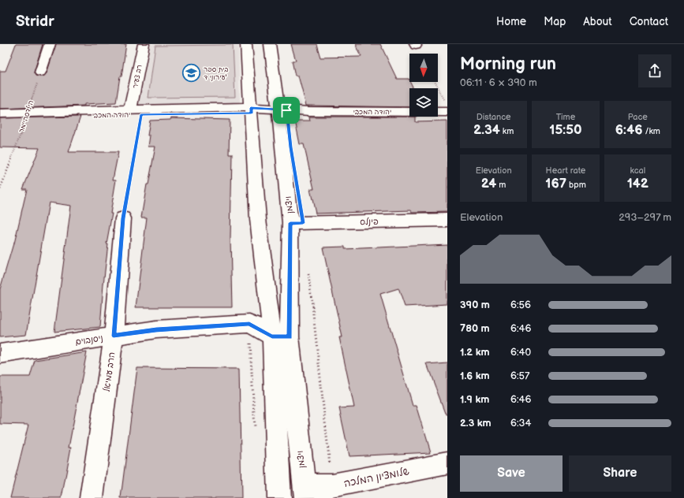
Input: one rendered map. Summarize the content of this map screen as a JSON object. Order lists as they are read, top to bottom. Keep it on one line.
{"streets":{"street":["רב צעיר","יהודה המכבי","ויצמן","פינלס","ניסנבוים","הרב עמיאל","שלומציון המלכה"],"path":["הילדסהיימר"]},"crossings":[["רב צעיר","יהודה המכבי"],["יהודה המכבי","הילדסהיימר"],["יהודה המכבי","ויצמן"],["ויצמן","פינלס"],["ויצמן","ניסנבוים"],["ויצמן","שלומציון המלכה"],["ניסנבוים","הרב עמיאל"]],"places":{"school or university":["בית ספר עירוני ד'"]},"north":"bottom","page":{"header":"Stridr","nav":["Home","Map","About","Contact"],"heading":["Morning run","06:11 · 6 × 390 m"],"stats":[["Distance","2.34 km"],["Time","15:50"],["Pace","6:46 /km"],["Elevation","24 m"],["Heart rate","167 bpm"],["kcal","142"]],"chart":["Elevation","293–297 m"],"list":[{"name":"390 m","note":"6:56"},{"name":"780 m","note":"6:46"},{"name":"1.2 km","note":"6:40"},{"name":"1.6 km","note":"6:57"},{"name":"1.9 km","note":"6:46"},{"name":"2.3 km","note":"6:34"}],"buttons":["Save","Share"]}}
